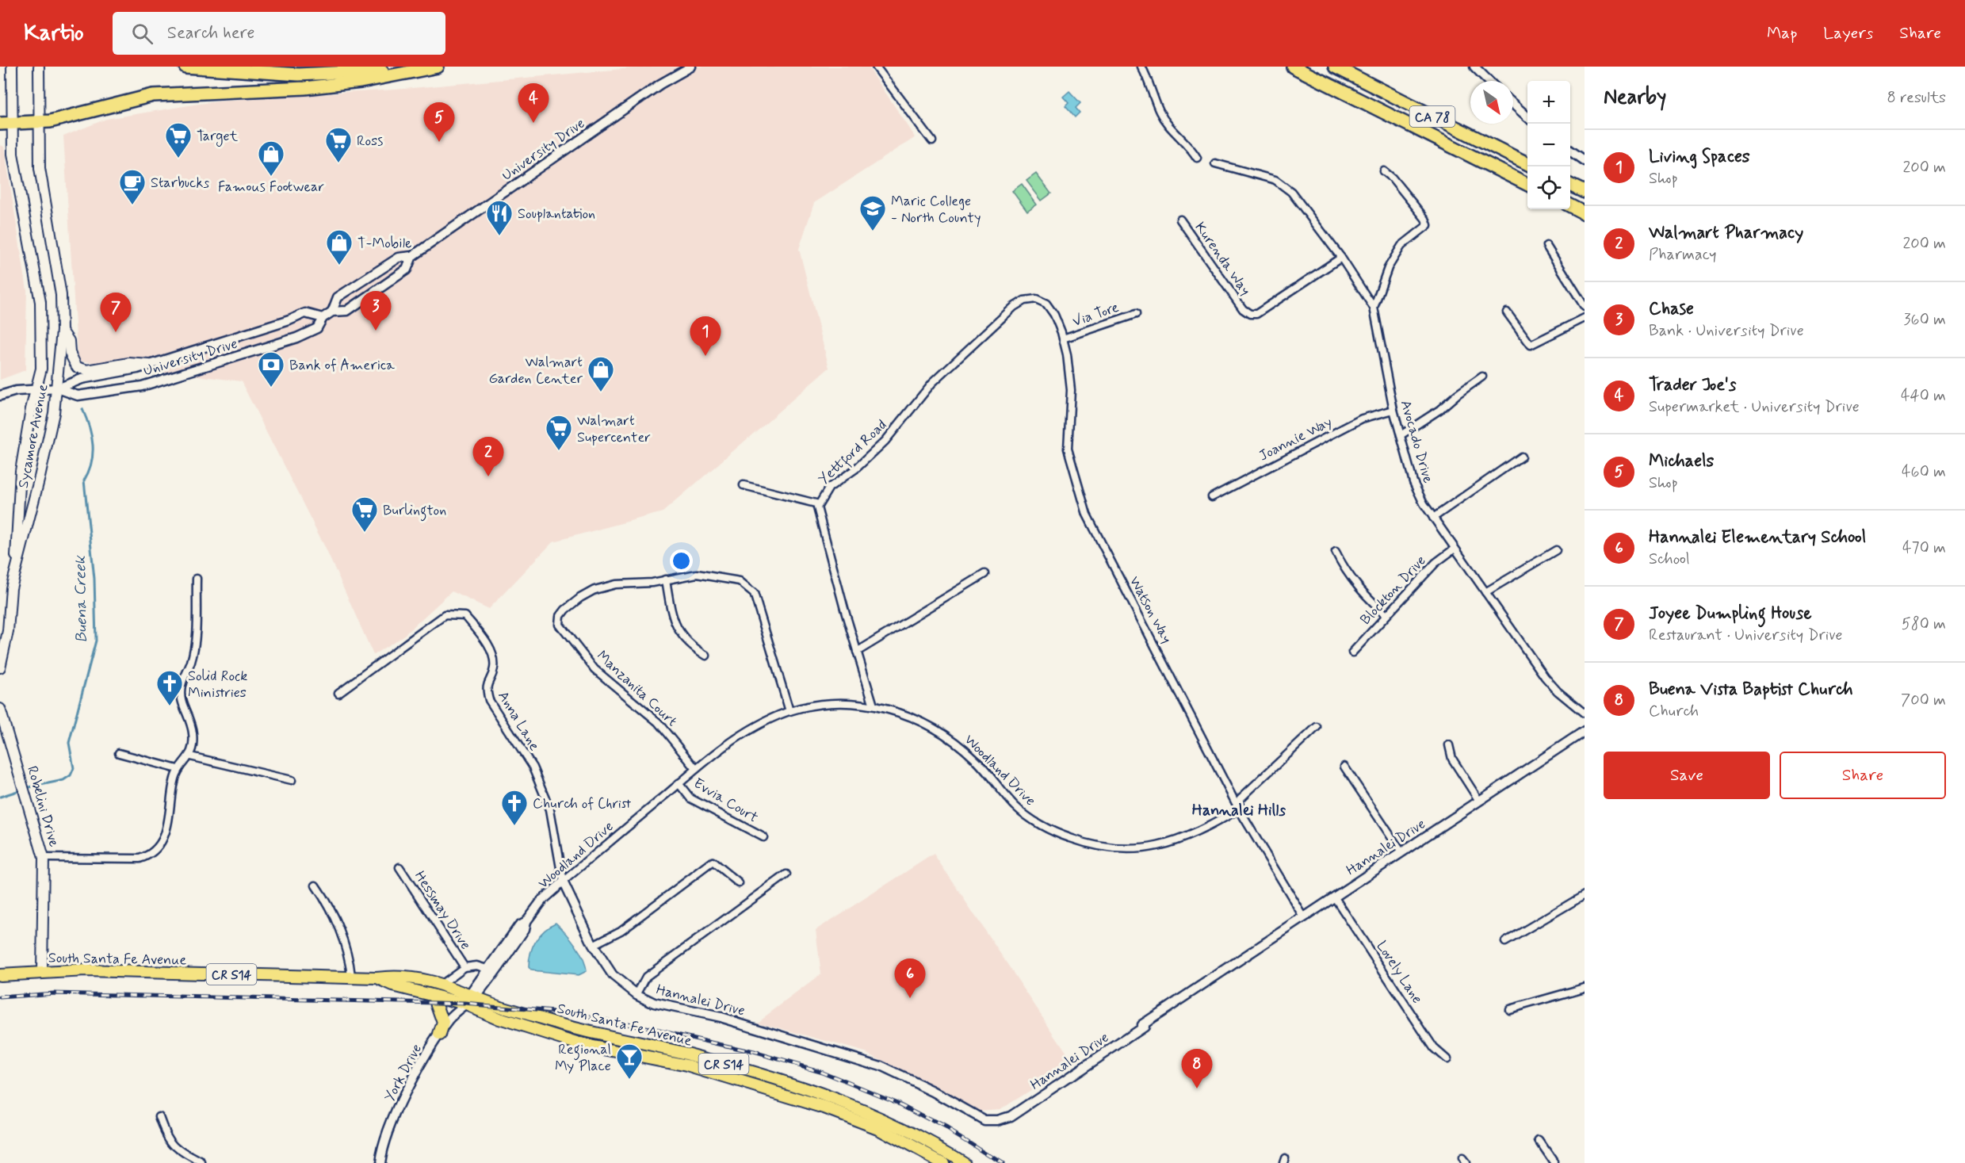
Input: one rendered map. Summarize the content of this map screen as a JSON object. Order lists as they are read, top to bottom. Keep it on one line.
{"streets":{"highway":["CA 78"],"main road":["Sycamore Avenue","Robelini Drive","South Santa Fe Avenue","CR S14"],"street":["University Drive","Kurenda Way","Via Tore","Joannie Way","Avocado Drive","Yettford Road","Blockton Drive","Watson Way","Manzanita Court","Anna Lane","Woodland Drive","Evvia Court","Hannalei Drive","Hessmay Drive","Lovely Lane","York Drive"]},"crossings":[["University Drive","Sycamore Avenue"],["Kurenda Way","Avocado Drive"],["Via Tore","Watson Way"],["Joannie Way","Avocado Drive"],["Avocado Drive","Blockton Drive"],["Yettford Road","Watson Way"],["Yettford Road","Woodland Drive"],["Watson Way","Woodland Drive"],["Watson Way","Hannalei Drive"],["Manzanita Court","Woodland Drive"],["Anna Lane","Woodland Drive"],["Anna Lane","Hannalei Drive"],["Woodland Drive","Evvia Court"],["Woodland Drive","Hannalei Drive"],["Woodland Drive","Hessmay Drive"],["Woodland Drive","South Santa Fe Avenue"],["Woodland Drive","York Drive"],["Robelini Drive","South Santa Fe Avenue"],["Hannalei Drive","Lovely Lane"],["Hessmay Drive","South Santa Fe Avenue"],["South Santa Fe Avenue","York Drive"]],"districts":["Hannalei Hills"],"water":["Buena Creek"],"places":{"supermarket":["Target","Ross","Walmart Supercenter","Burlington"],"shop":["Famous Footwear","T-Mobile","Walmart Garden Center"],"cafe":["Starbucks"],"school or university":["Maric College - North County"],"restaurant":["Souplantation"],"bank":["Bank of America"],"church":["Solid Rock Ministries","Church of Christ"],"bar":["Regional My Place"]},"north":"bottom right","page":{"header":"Kartio","search":"Search here","nav":["Map","Layers","Share"],"heading":["Nearby","8 results"],"map_buttons":["+","−"],"pins":["4","5","3","7","1","2","6","8"],"list":[{"mark":"1","name":"Living Spaces","note":"Shop","value":"200 m"},{"mark":"2","name":"Walmart Pharmacy","note":"Pharmacy","value":"200 m"},{"mark":"3","name":"Chase","note":"Bank · University Drive","value":"360 m"},{"mark":"4","name":"Trader Joe's","note":"Supermarket · University Drive","value":"440 m"},{"mark":"5","name":"Michaels","note":"Shop","value":"460 m"},{"mark":"6","name":"Hannalei Elementary School","note":"School","value":"470 m"},{"mark":"7","name":"Joyee Dumpling House","note":"Restaurant · University Drive","value":"580 m"},{"mark":"8","name":"Buena Vista Baptist Church","note":"Church","value":"700 m"}],"buttons":["Save","Share"]}}
